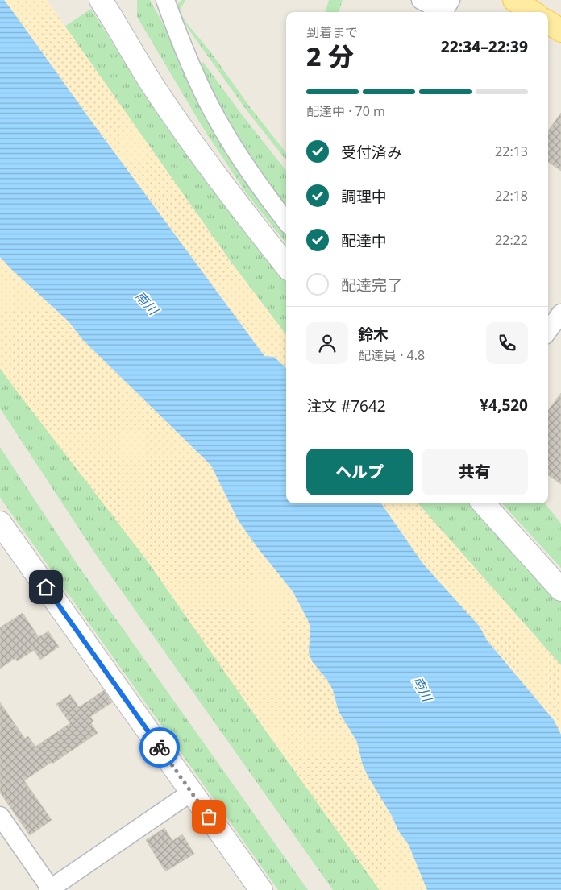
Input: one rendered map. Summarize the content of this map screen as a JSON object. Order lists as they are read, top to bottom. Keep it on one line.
{"water":["南川"],"page":{"heading":["2 分","到着まで","22:34–22:39"],"panel":["鈴木","配達員 · 4.8","注文 #7642","¥4,520"],"bar":"配達中 · 70 m","list":[["受付済み","22:13"],["調理中","22:18"],["配達中","22:22"],"配達完了"],"buttons":["ヘルプ","共有"]}}
